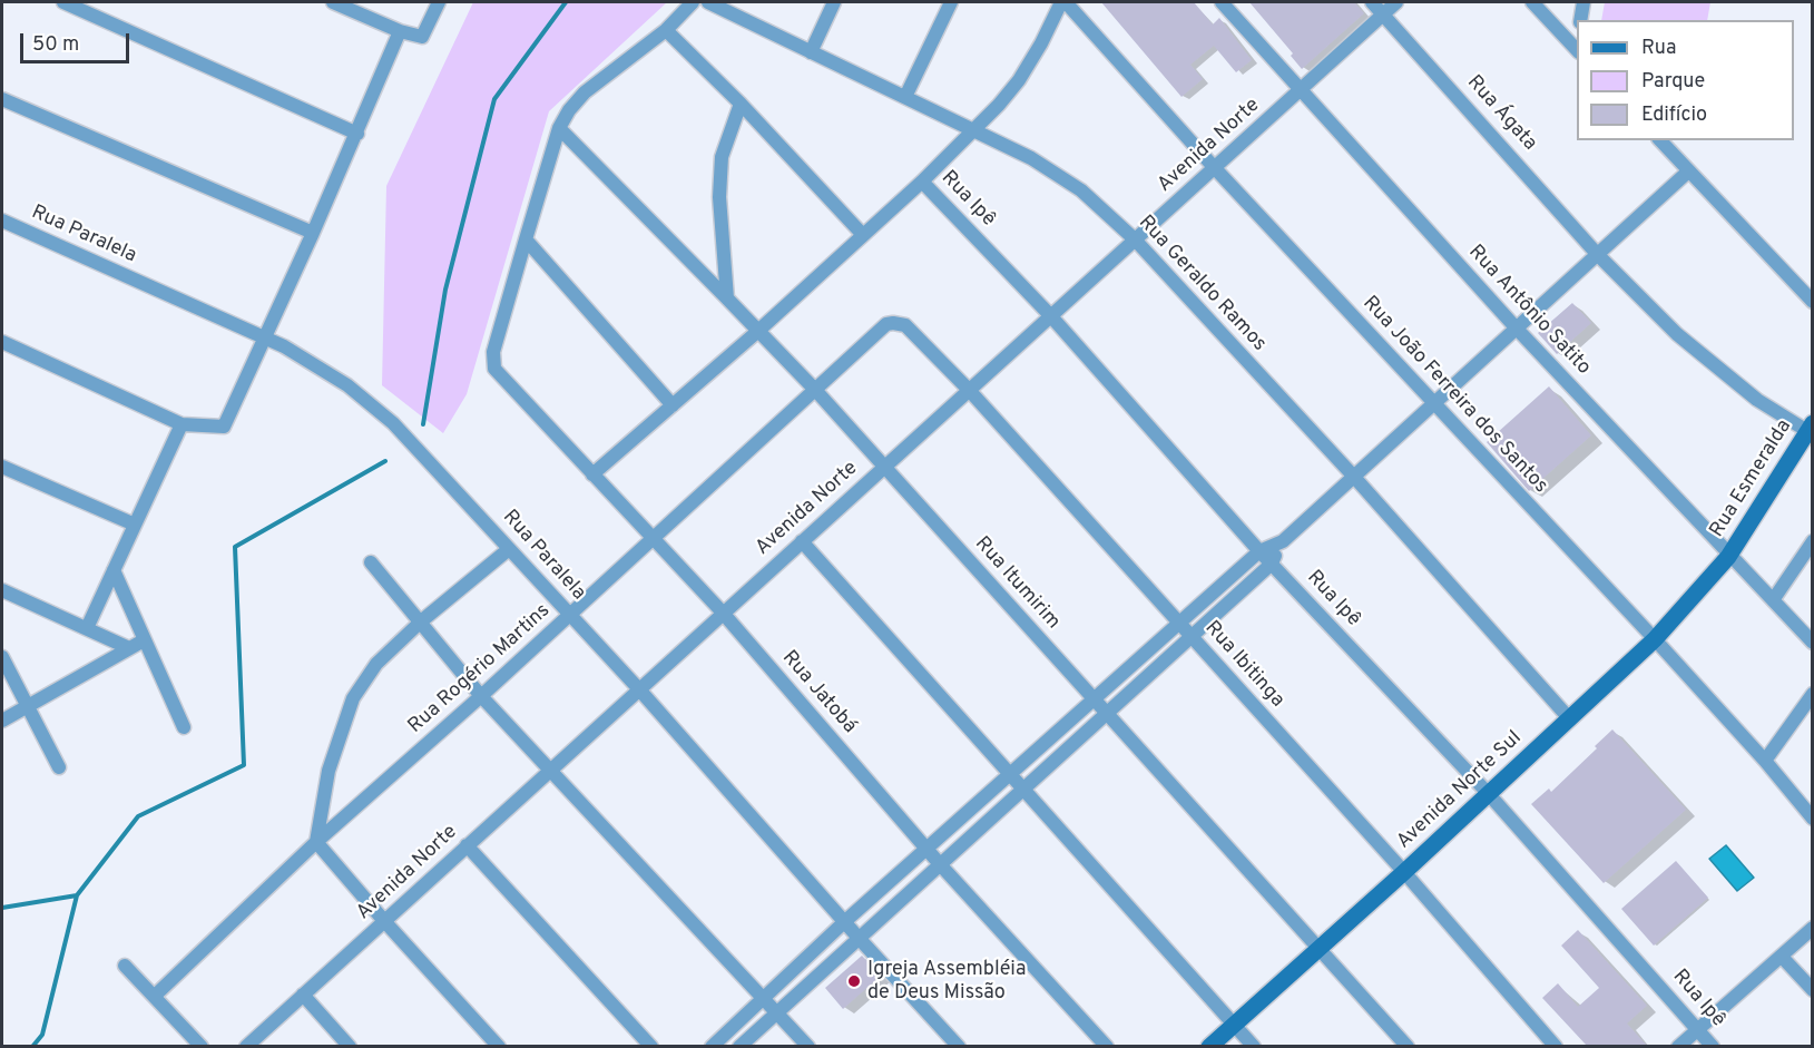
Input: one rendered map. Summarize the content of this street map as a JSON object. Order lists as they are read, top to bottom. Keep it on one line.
{"streets":{"street":["Rua Ágata","Avenida Norte","Rua Ipê","Rua Paralela","Rua Geraldo Ramos","Rua Antônio Satito","Rua João Ferreira dos Santos","Rua Esmeralda","Rua Itumirim","Rua Ibitinga","Rua Rogério Martins","Rua Jatobá","Avenida Norte Sul"]},"crossings":[["Rua Ágata","Avenida Norte"],["Rua Ágata","Rua Esmeralda"],["Avenida Norte","Rua Ipê"],["Avenida Norte","Rua Paralela"],["Avenida Norte","Rua Geraldo Ramos"],["Avenida Norte","Rua Antônio Satito"],["Avenida Norte","Rua João Ferreira dos Santos"],["Avenida Norte","Rua Itumirim"],["Avenida Norte","Rua Ibitinga"],["Avenida Norte","Rua Jatobá"],["Rua Ipê","Avenida Norte Sul"],["Rua Paralela","Rua Rogério Martins"],["Rua Geraldo Ramos","Avenida Norte Sul"],["Rua Antônio Satito","Rua Esmeralda"],["Rua Antônio Satito","Avenida Norte Sul"],["Rua João Ferreira dos Santos","Avenida Norte Sul"],["Rua Esmeralda","Avenida Norte Sul"],["Rua Itumirim","Rua Rogério Martins"],["Rua Itumirim","Avenida Norte Sul"],["Rua Ibitinga","Rua Rogério Martins"],["Rua Ibitinga","Avenida Norte Sul"],["Rua Rogério Martins","Rua Jatobá"]],"places":["Igreja Assembléia de Deus Missão"],"legend":["Rua","Parque","Edifício"],"scale_bar":"50 m"}
